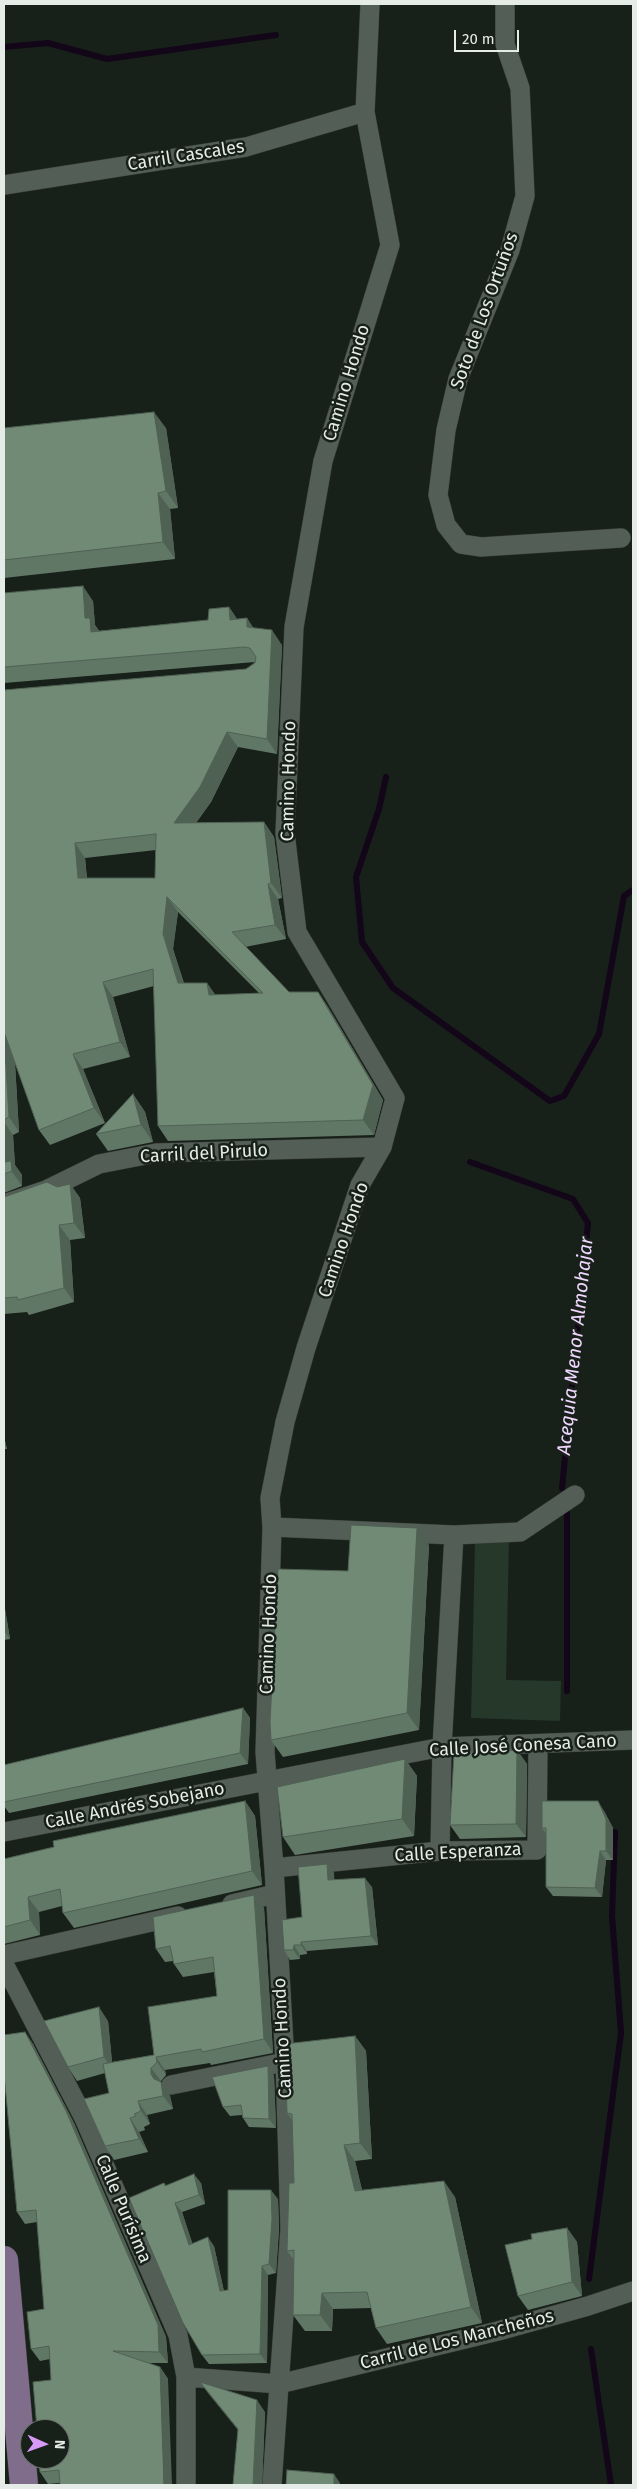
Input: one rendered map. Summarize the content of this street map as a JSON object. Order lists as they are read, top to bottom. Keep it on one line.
{"streets":{"street":["Carril Cascales","Soto de Los Ortuños","Camino Hondo","Carril del Pirulo","Calle José Conesa Cano","Calle Andrés Sobejano","Calle Esperanza","Calle Purísima","Carril de Los Mancheños"]},"crossings":[["Carril Cascales","Camino Hondo"],["Camino Hondo","Carril del Pirulo"],["Camino Hondo","Calle José Conesa Cano"],["Camino Hondo","Calle Andrés Sobejano"],["Camino Hondo","Calle Esperanza"],["Camino Hondo","Carril de Los Mancheños"],["Calle José Conesa Cano","Calle Andrés Sobejano"],["Calle José Conesa Cano","Calle Esperanza"]],"water":["Acequia Menor Almohajar"],"scale_bar":"20 m","north":"right"}
